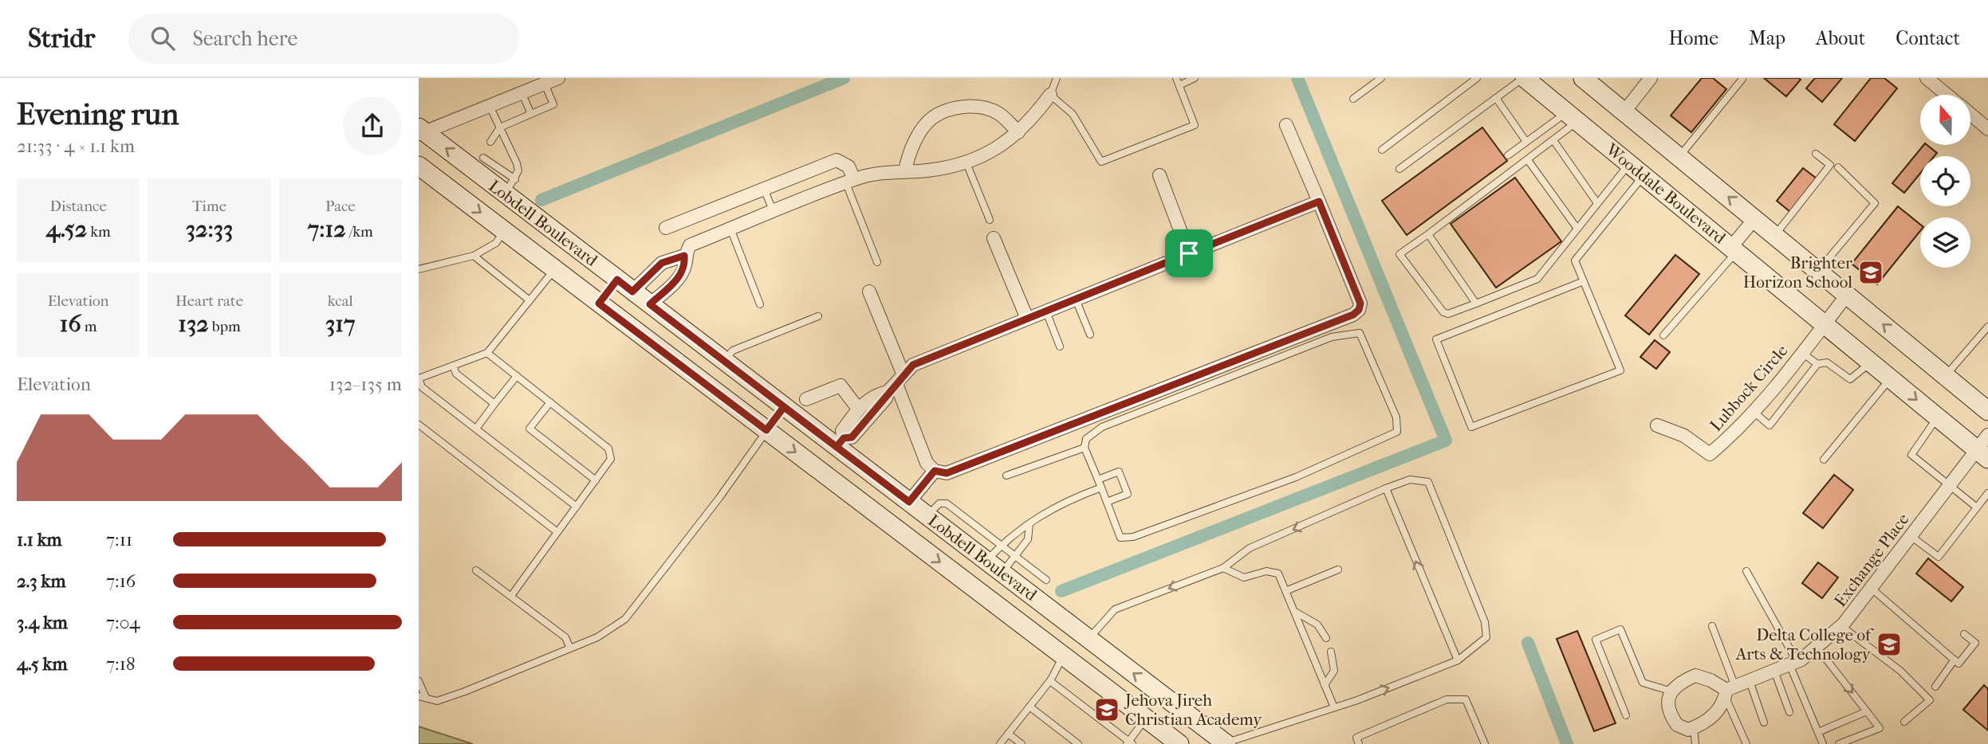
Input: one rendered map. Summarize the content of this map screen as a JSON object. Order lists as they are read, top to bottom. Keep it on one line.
{"streets":{"main road":["Wooddale Boulevard","Lobdell Boulevard"],"street":["Lubbock Circle","Exchange Place"]},"crossings":[["Wooddale Boulevard","Lubbock Circle"],["Wooddale Boulevard","Exchange Place"]],"places":{"school or university":["Brighter Horizon School","Delta College of Arts & Technology","Jehova Jireh Christian Academy"]},"north":"top","page":{"header":"Stridr","search":"Search here","nav":["Home","Map","About","Contact"],"heading":["Evening run","21:33 · 4 × 1.1 km"],"stats":[["Distance","4.52 km"],["Time","32:33"],["Pace","7:12 /km"],["Elevation","16 m"],["Heart rate","132 bpm"],["kcal","317"]],"chart":["Elevation","132–135 m"],"list":[{"name":"1.1 km","note":"7:11"},{"name":"2.3 km","note":"7:16"},{"name":"3.4 km","note":"7:04"},{"name":"4.5 km","note":"7:18"}]}}
